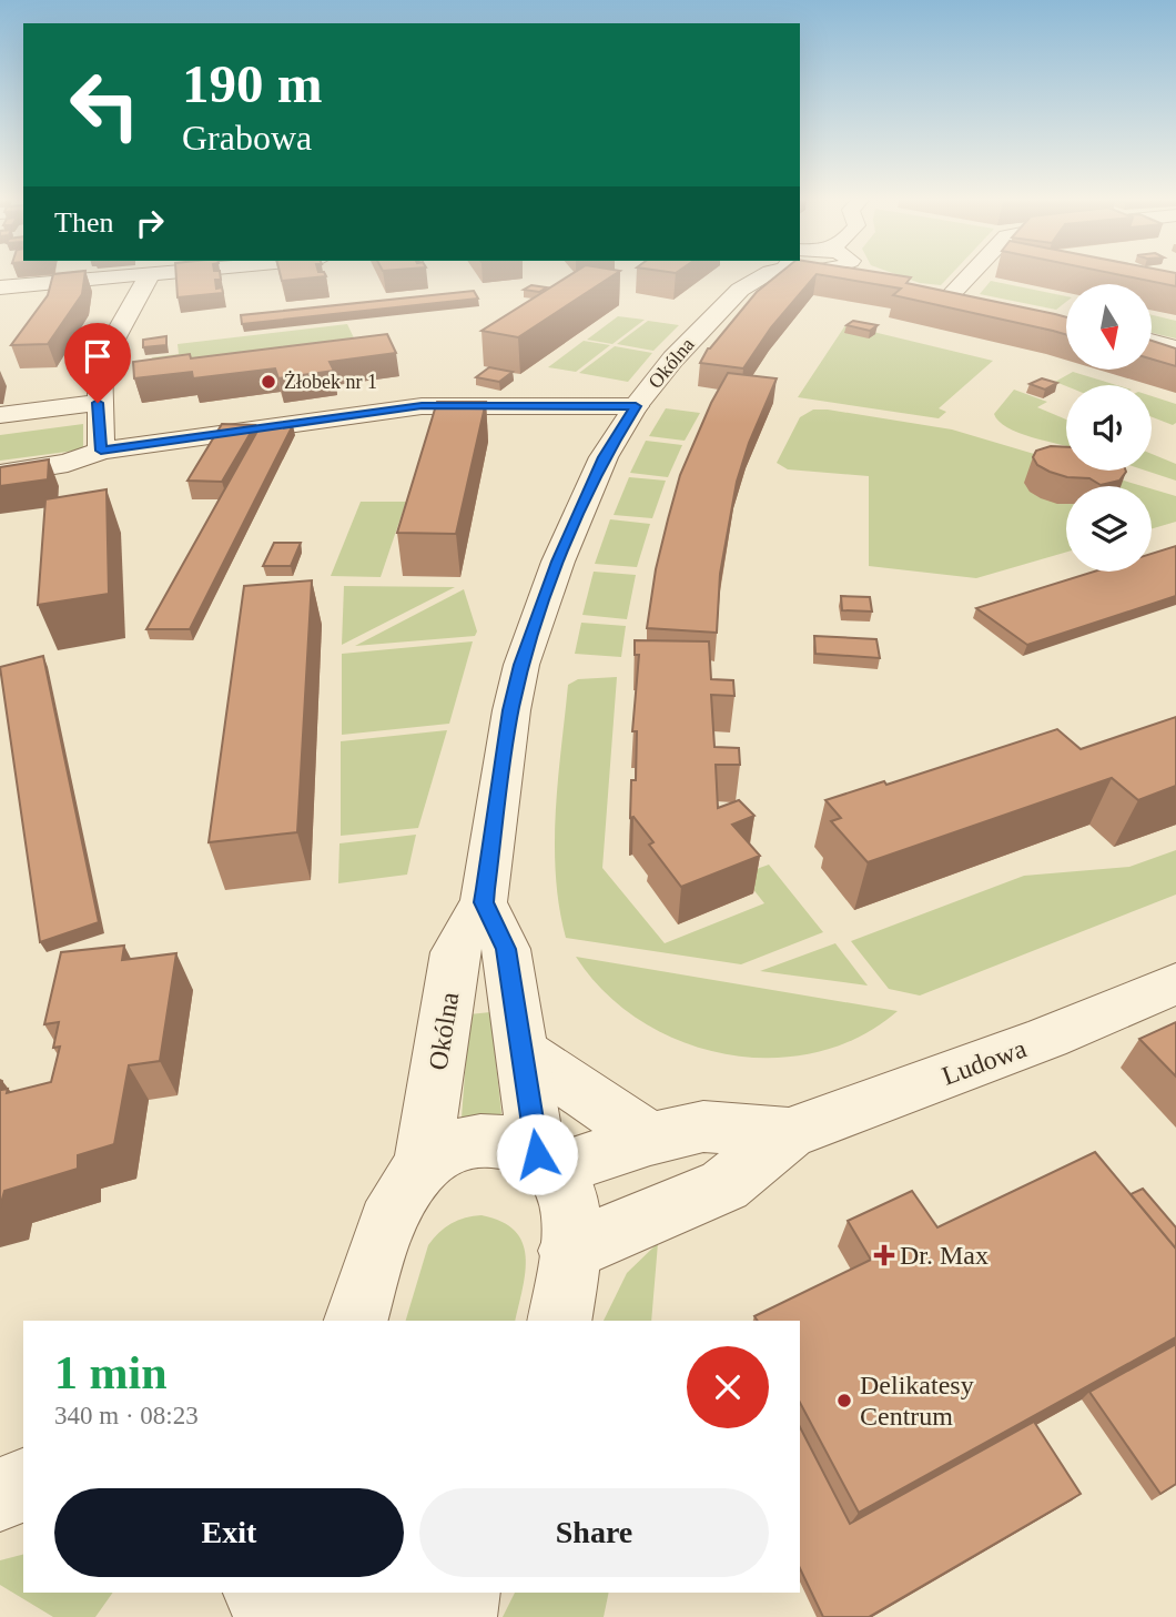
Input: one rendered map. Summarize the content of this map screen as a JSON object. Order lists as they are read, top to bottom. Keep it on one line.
{"streets":{"street":["Okólna","Ludowa"]},"places":{"other":["Żłobek nr 1","Delikatesy Centrum"],"health":["Dr. Max"]},"north":"bottom","page":{"turn":["190 m","Grabowa"],"then":"Then","heading":["1 min","340 m · 08:23"],"buttons":["Exit","Share"]}}
